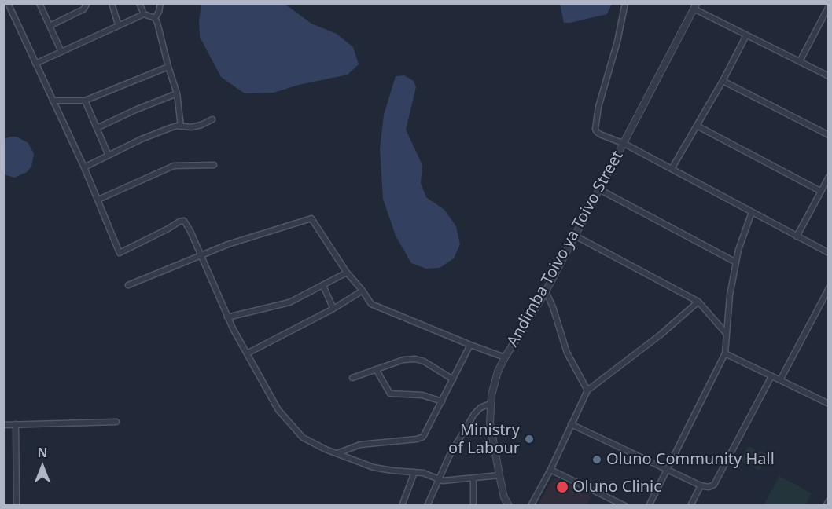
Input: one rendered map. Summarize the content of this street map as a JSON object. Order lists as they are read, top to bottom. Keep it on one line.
{"streets":{"street":["Andimba Toivo ya Toivo Street"]},"places":["Ministry of Labour","Oluno Community Hall","Oluno Clinic"],"north":"top"}
